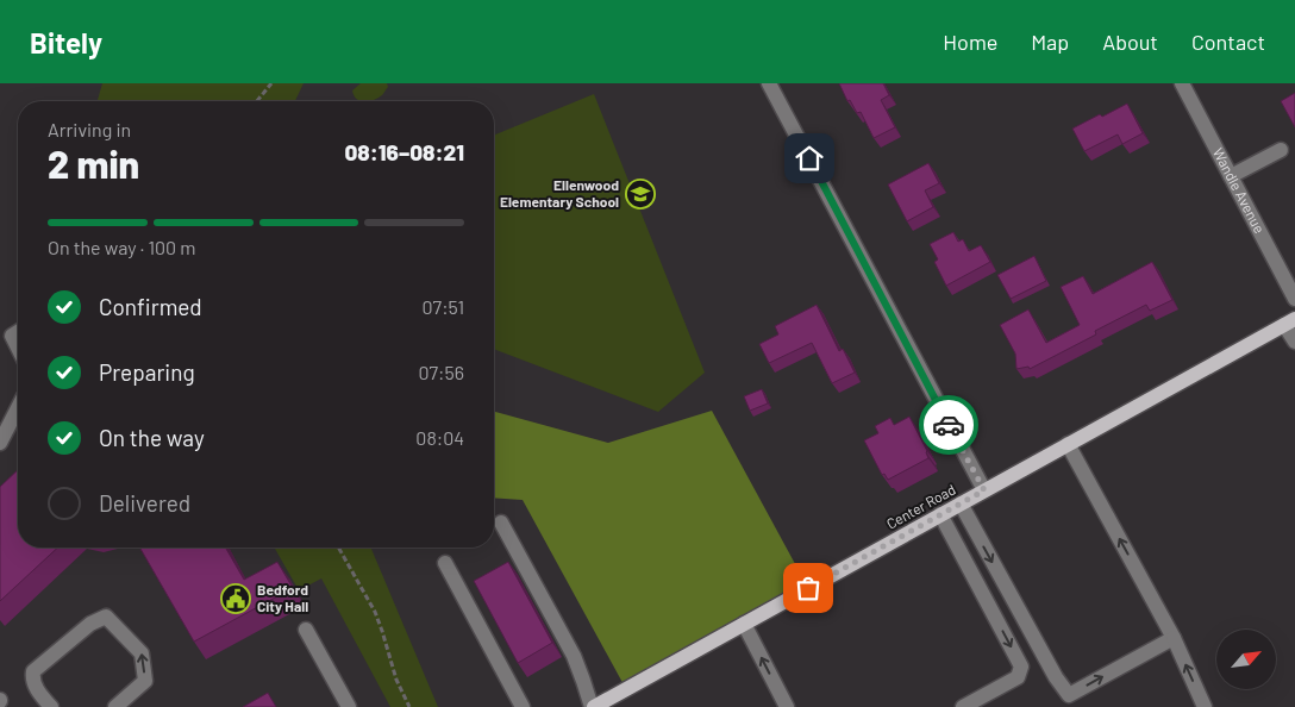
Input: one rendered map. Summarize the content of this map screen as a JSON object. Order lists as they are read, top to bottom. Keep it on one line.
{"streets":{"main road":["Center Road"],"street":["Wandle Avenue"]},"places":{"school or university":["Ellenwood Elementary School"],"public building":["Bedford City Hall"]},"north":"top right","page":{"header":"Bitely","nav":["Home","Map","About","Contact"],"heading":["2 min","Arriving in","08:16–08:21"],"bar":"On the way · 100 m","list":[["Confirmed","07:51"],["Preparing","07:56"],["On the way","08:04"],"Delivered"]}}
